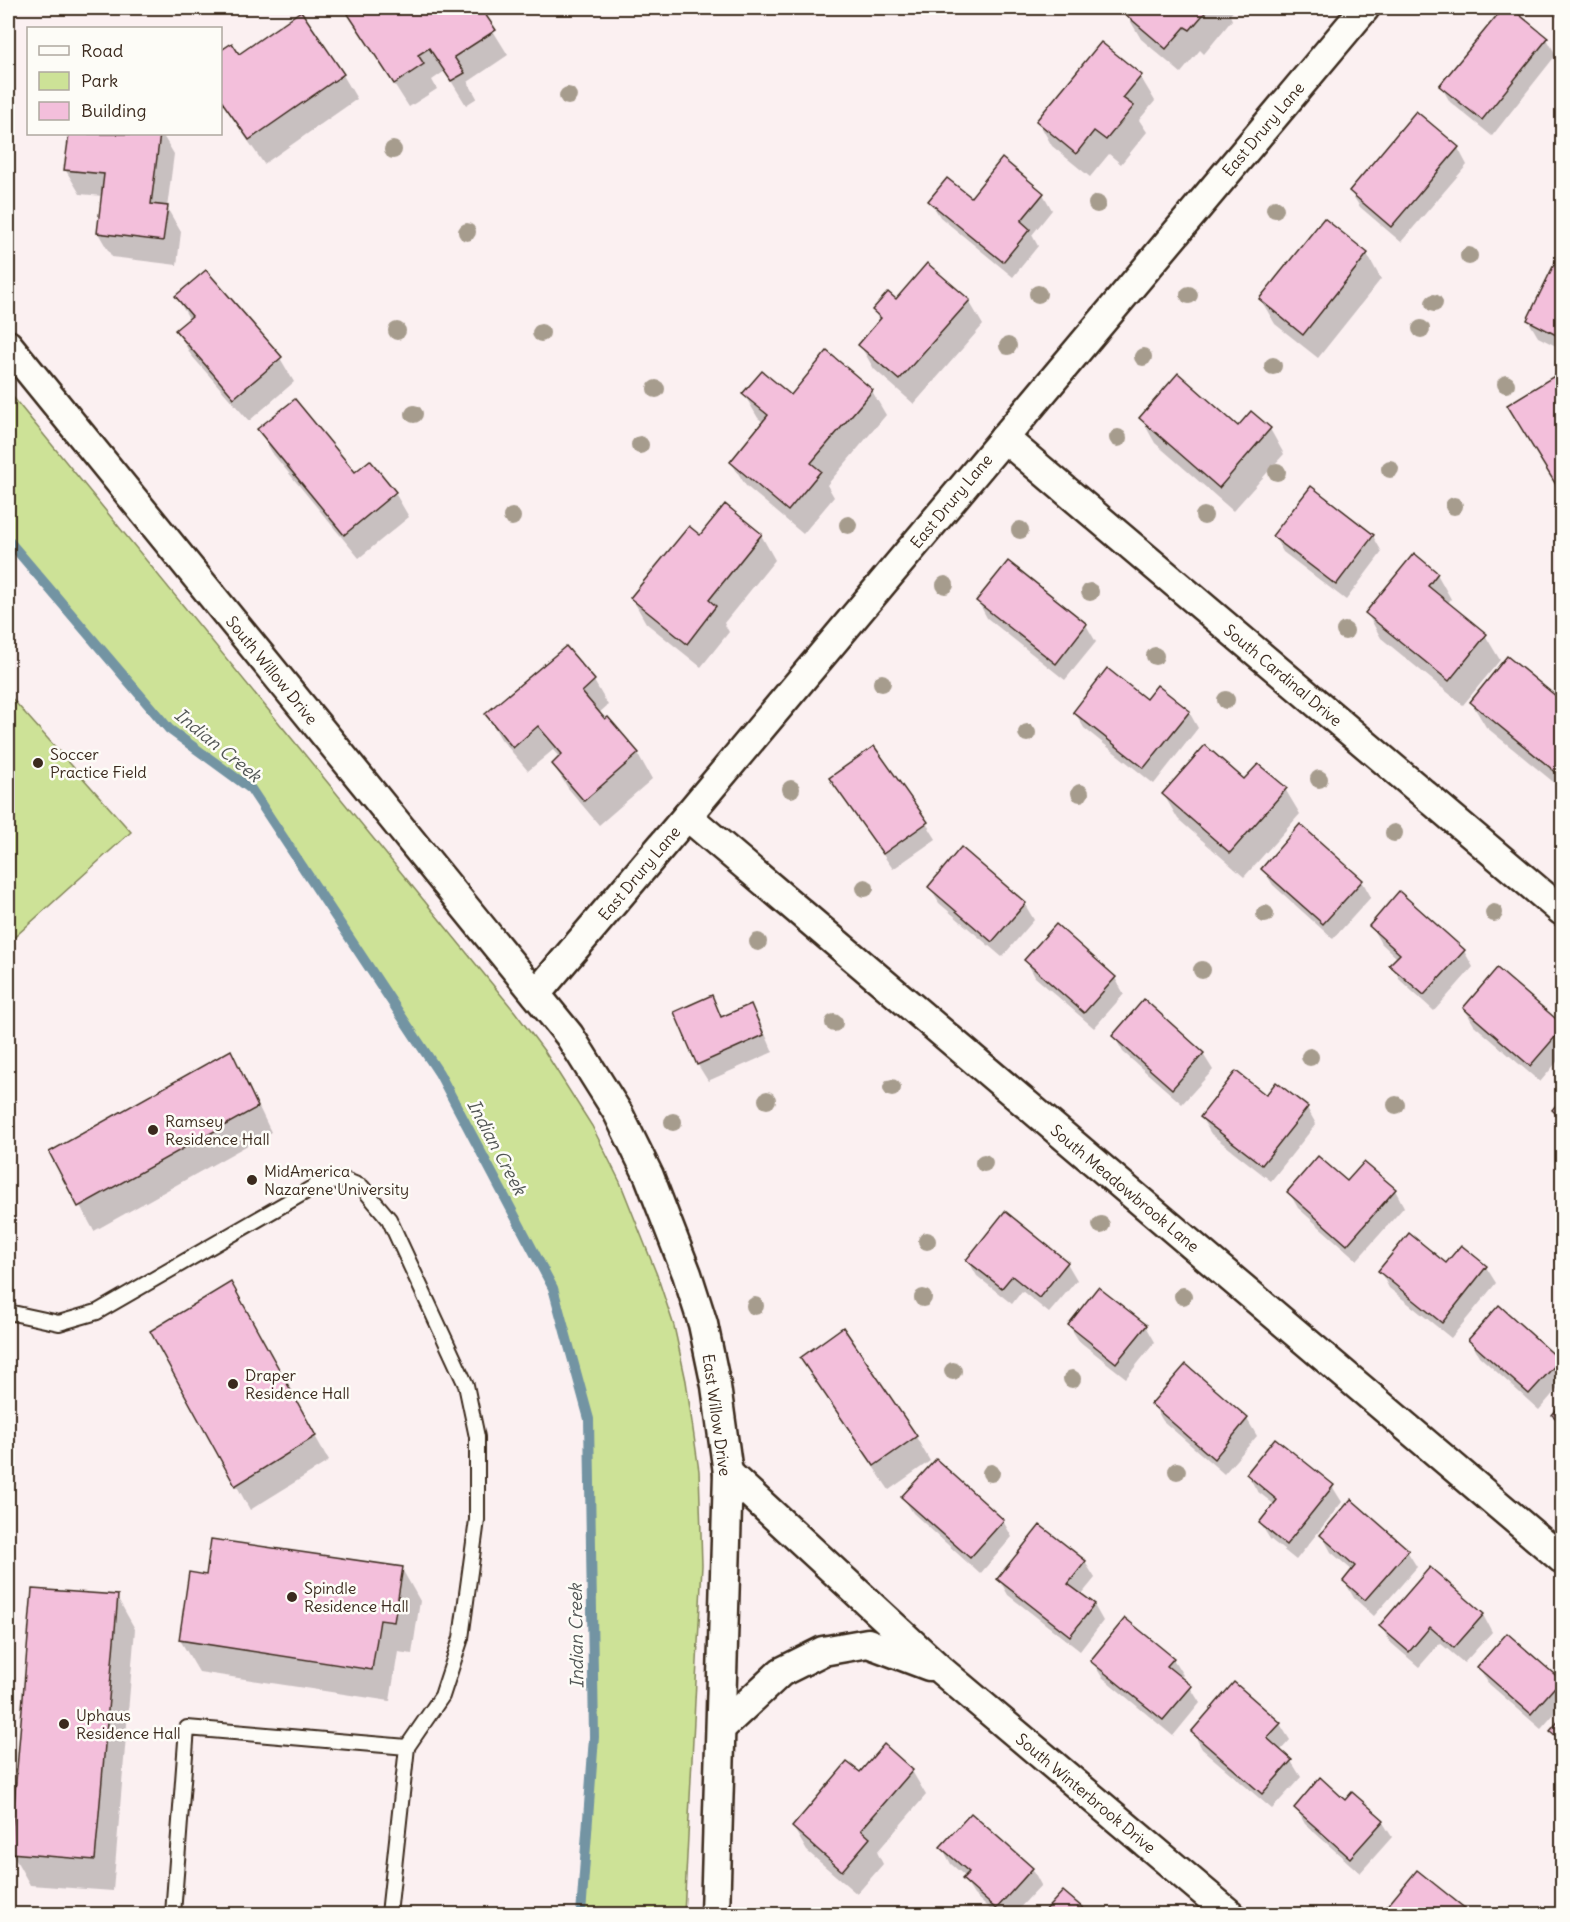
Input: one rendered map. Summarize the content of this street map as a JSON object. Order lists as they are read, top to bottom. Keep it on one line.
{"streets":{"street":["East Drury Lane","South Willow Drive","South Cardinal Drive","South Meadowbrook Lane","East Willow Drive","South Winterbrook Drive"]},"crossings":[["East Drury Lane","South Willow Drive"],["East Drury Lane","South Cardinal Drive"],["East Drury Lane","South Meadowbrook Lane"],["East Drury Lane","East Willow Drive"],["South Willow Drive","East Willow Drive"],["East Willow Drive","South Winterbrook Drive"]],"water":["Indian Creek"],"places":["Soccer Practice Field","Ramsey Residence Hall","MidAmerica Nazarene University","Draper Residence Hall","Spindle Residence Hall","Uphaus Residence Hall"],"legend":["Road","Park","Building"]}
